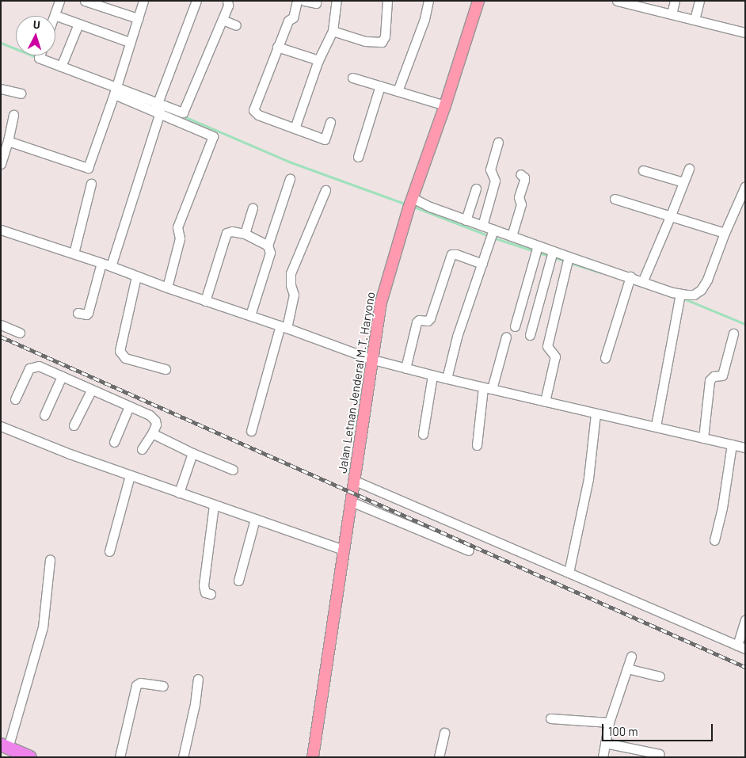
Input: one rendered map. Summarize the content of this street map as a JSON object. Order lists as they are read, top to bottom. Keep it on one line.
{"streets":{"main road":["Jalan Letnan Jenderal M.T. Haryono"]},"scale_bar":"100 m","north":"top"}
